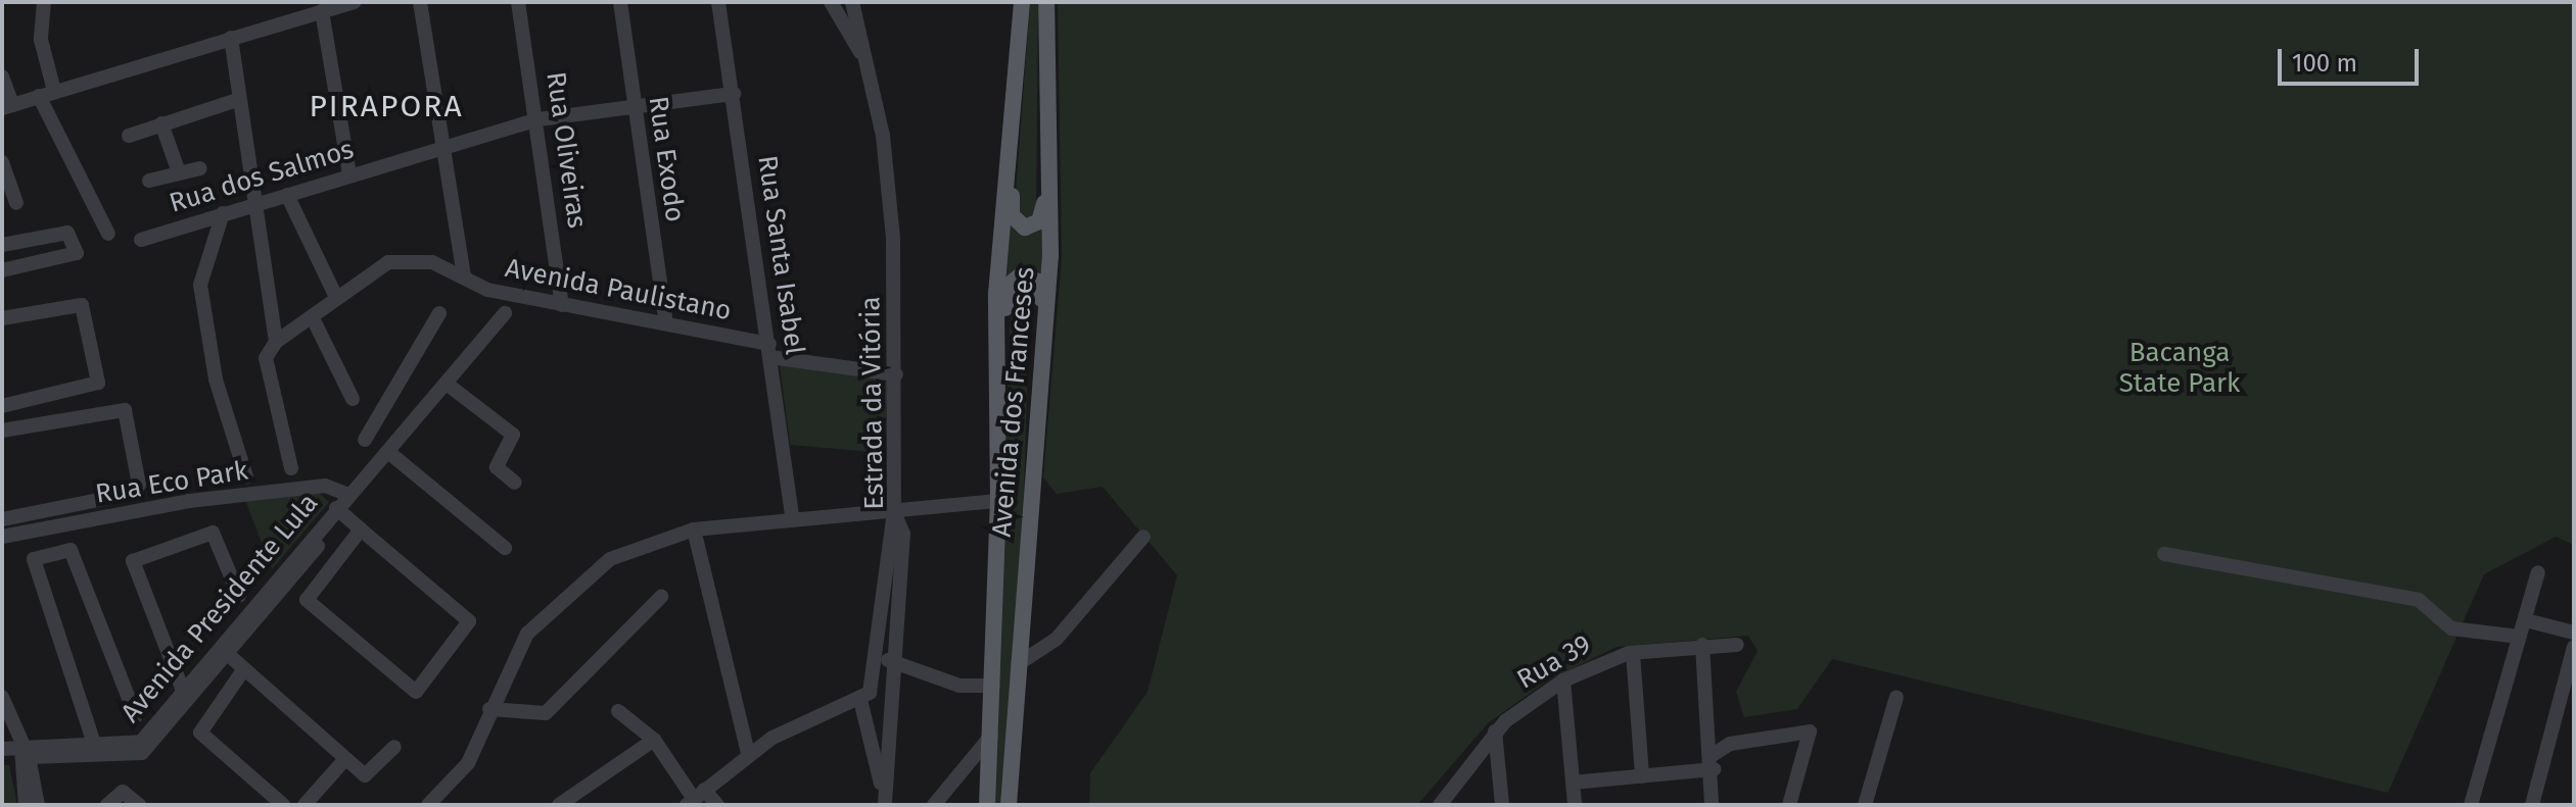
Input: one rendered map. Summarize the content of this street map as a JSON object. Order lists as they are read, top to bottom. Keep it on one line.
{"streets":{"main road":["Avenida dos Franceses"],"street":["Rua Oliveiras","Rua Exodo","Rua dos Salmos","Rua Santa Isabel","Avenida Paulistano","Estrada da Vitória","Rua Eco Park","Avenida Presidente Lula","Rua 39"]},"crossings":[["Rua Oliveiras","Rua dos Salmos"],["Rua Oliveiras","Avenida Paulistano"],["Rua Exodo","Rua dos Salmos"],["Rua Exodo","Avenida Paulistano"],["Rua dos Salmos","Rua Santa Isabel"],["Rua Santa Isabel","Avenida Paulistano"],["Avenida Paulistano","Estrada da Vitória"],["Rua Eco Park","Avenida Presidente Lula"]],"districts":["PIRAPORA"],"parks":["Bacanga State Park"],"scale_bar":"100 m"}
